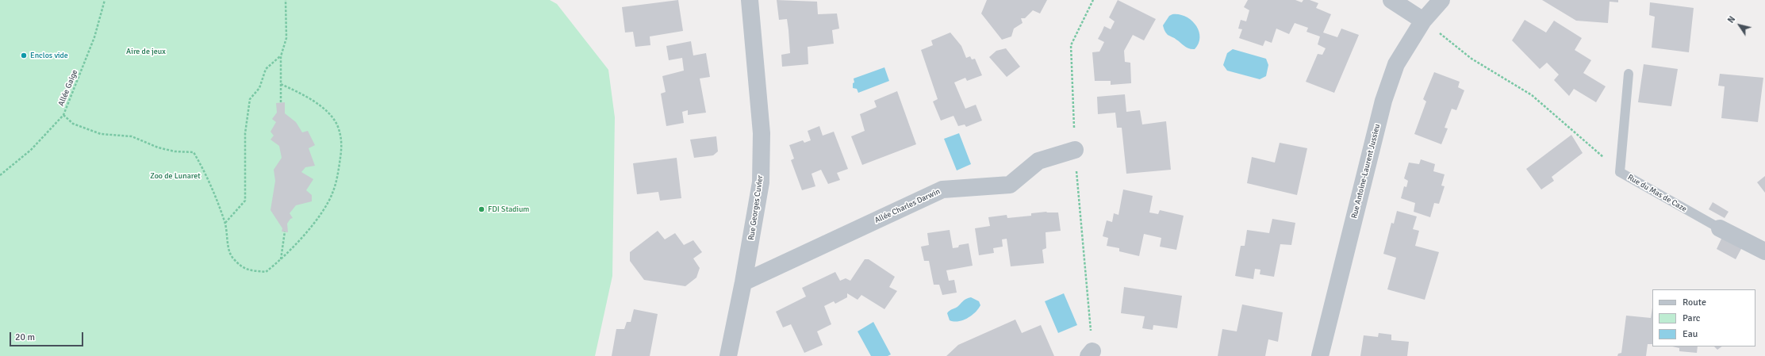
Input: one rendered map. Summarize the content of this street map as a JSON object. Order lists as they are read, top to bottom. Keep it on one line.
{"streets":{"street":["Rue Antoine-Laurent Jussieu","Rue du Mas de Caze","Allée Charles Darwin","Rue Georges Cuvier"],"path":["Allée Gaige"]},"crossings":[["Allée Charles Darwin","Rue Georges Cuvier"]],"parks":["Aire de jeux","Zoo de Lunaret"],"places":["Enclos vide","FDI Stadium"],"legend":["Route","Parc","Eau"],"scale_bar":"20 m","north":"top left"}
